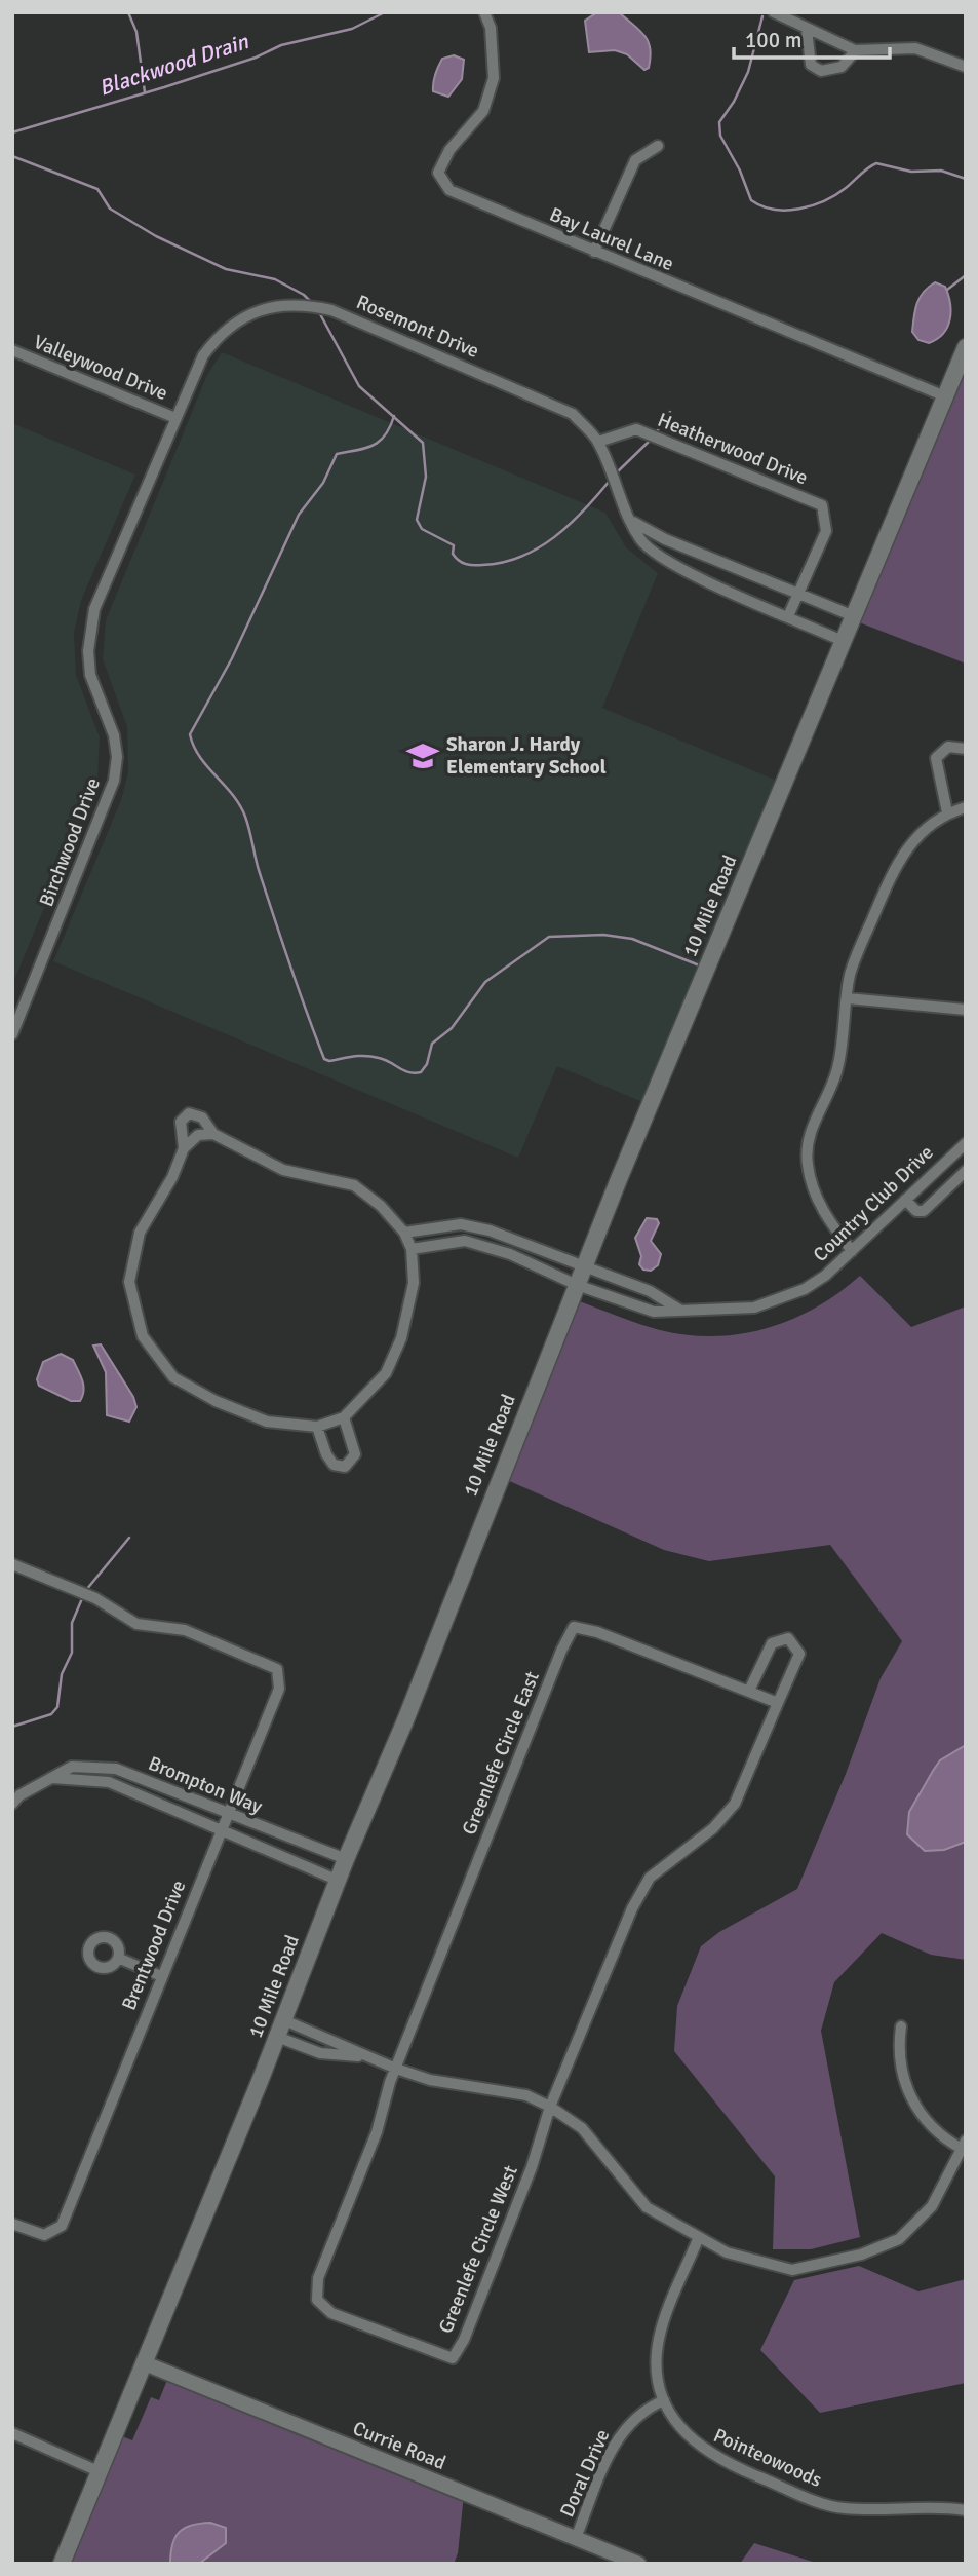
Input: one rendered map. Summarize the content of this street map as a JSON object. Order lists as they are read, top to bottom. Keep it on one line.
{"streets":{"main road":["10 Mile Road"],"street":["Bay Laurel Lane","Rosemont Drive","Valleywood Drive","Heatherwood Drive","Birchwood Drive","Country Club Drive","Greenlefe Circle East","Brompton Way","Brentwood Drive","Greenlefe Circle West","Currie Road","Pointeowoods","Doral Drive"]},"crossings":[["Bay Laurel Lane","10 Mile Road"],["Rosemont Drive","Valleywood Drive"],["Rosemont Drive","Heatherwood Drive"],["Rosemont Drive","Birchwood Drive"],["Rosemont Drive","10 Mile Road"],["Valleywood Drive","Birchwood Drive"],["10 Mile Road","Country Club Drive"],["10 Mile Road","Brompton Way"],["10 Mile Road","Currie Road"],["Greenlefe Circle East","Greenlefe Circle West"],["Brompton Way","Brentwood Drive"],["Currie Road","Doral Drive"],["Pointeowoods","Doral Drive"]],"water":["Blackwood Drain"],"places":{"school or university":["Sharon J. Hardy Elementary School"]},"scale_bar":"100 m"}
